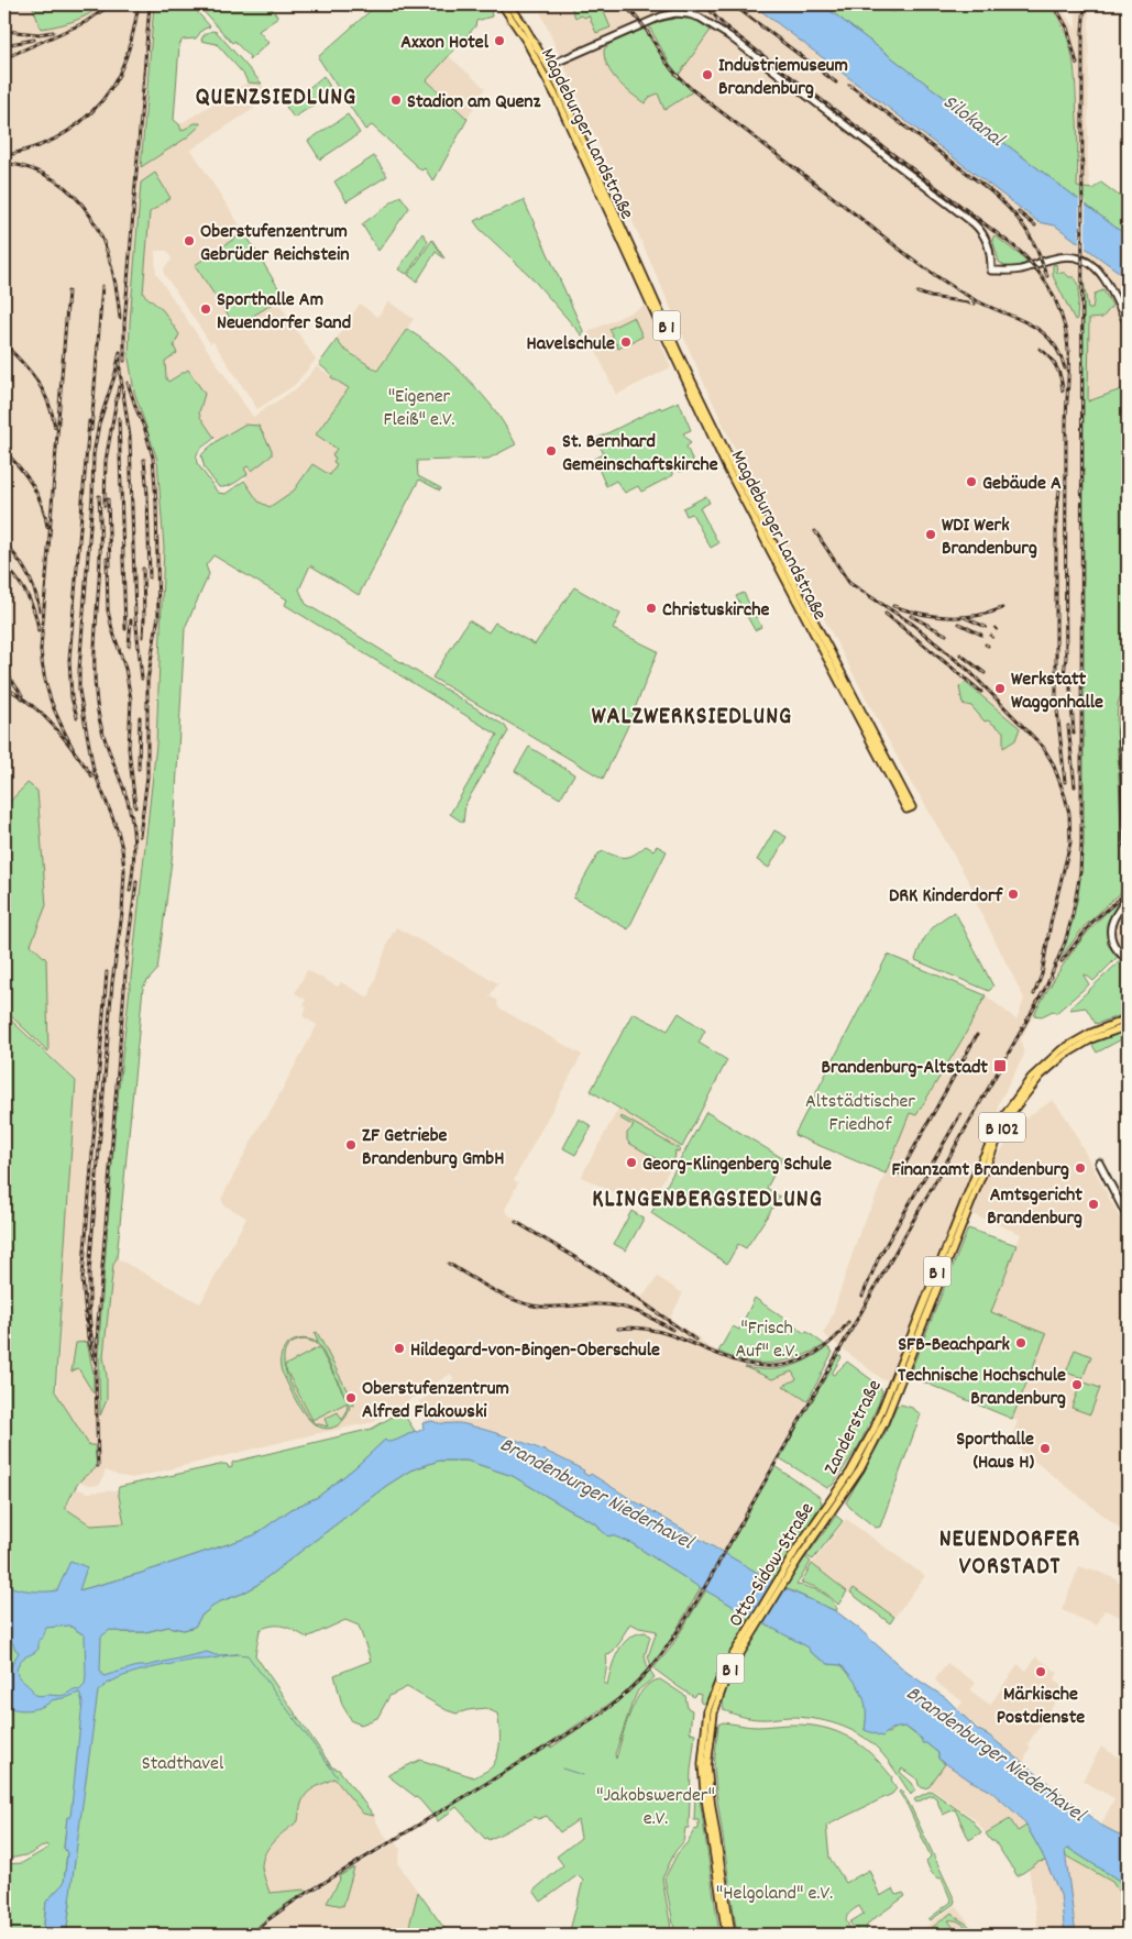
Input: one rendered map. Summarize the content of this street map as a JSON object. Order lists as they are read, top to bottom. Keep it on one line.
{"streets":{"main road":["Magdeburger Landstraße","B 1","B 102","Zanderstraße","Otto-Sidow-Straße"]},"crossings":[["Zanderstraße","Otto-Sidow-Straße"]],"districts":["QUENZSIEDLUNG","WALZWERKSIEDLUNG","KLINGENBERGSIEDLUNG","NEUENDORFER VORSTADT"],"water":["Silokanal","Brandenburger Niederhavel"],"parks":["\"Eigener Fleiß\" e.V.","Altstädtischer Friedhof","\"Frisch Auf\" e.V.","Stadthavel","\"Jakobswerder\" e.V.","\"Helgoland\" e.V."],"places":{"other":["Axxon Hotel","Industriemuseum Brandenburg","Stadion am Quenz","Oberstufenzentrum Gebrüder Reichstein","Sporthalle Am Neuendorfer Sand","Havelschule","St. Bernhard Gemeinschaftskirche","Gebäude A","WDI Werk Brandenburg","Christuskirche","Werkstatt Waggonhalle","DRK Kinderdorf","ZF Getriebe Brandenburg GmbH","Georg-Klingenberg Schule","Finanzamt Brandenburg","Amtsgericht Brandenburg","SFB-Beachpark","Hildegard-von-Bingen-Oberschule","Technische Hochschule Brandenburg","Oberstufenzentrum Alfred Flakowski","Sporthalle (Haus H)","Märkische Postdienste"],"transit":["Brandenburg-Altstadt"]}}
